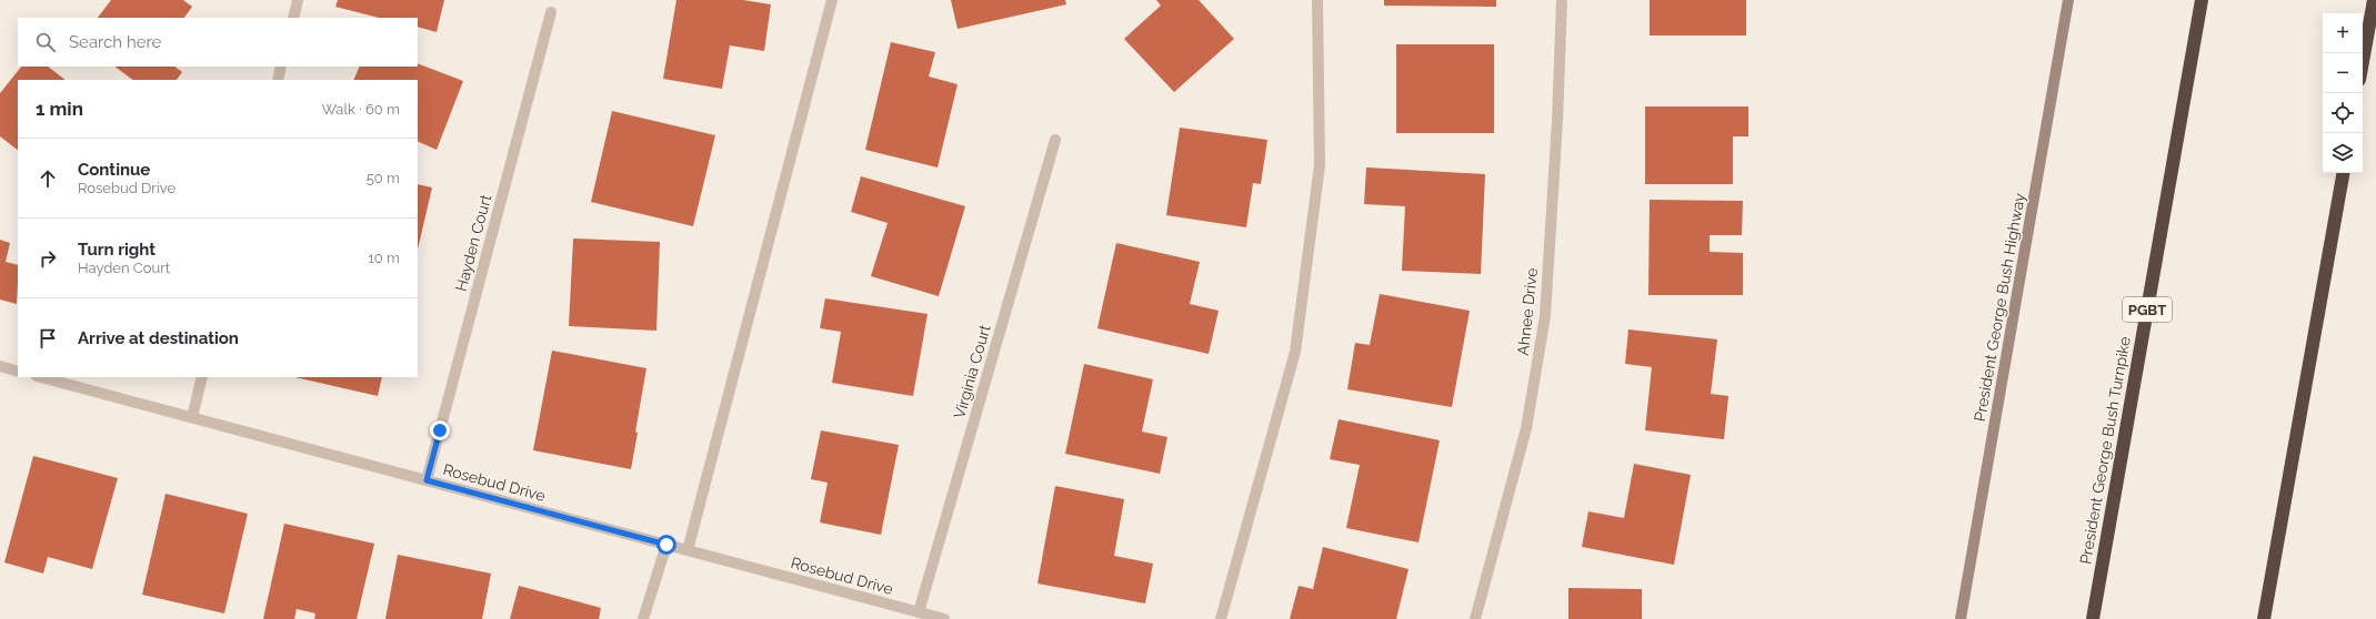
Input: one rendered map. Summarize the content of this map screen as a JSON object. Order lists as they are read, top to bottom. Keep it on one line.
{"streets":{"highway":["PGBT","President George Bush Turnpike"],"main road":["President George Bush Highway"],"street":["Hayden Court","Ahnee Drive","Virginia Court","Rosebud Drive"]},"crossings":[["Hayden Court","Rosebud Drive"],["Virginia Court","Rosebud Drive"]],"page":{"map_buttons":["+","−"],"search":"Search here","heading":["1 min","Walk · 60 m"],"list":[["Continue","Rosebud Drive","50 m"],["Turn right","Hayden Court","10 m"],"Arrive at destination"]}}
